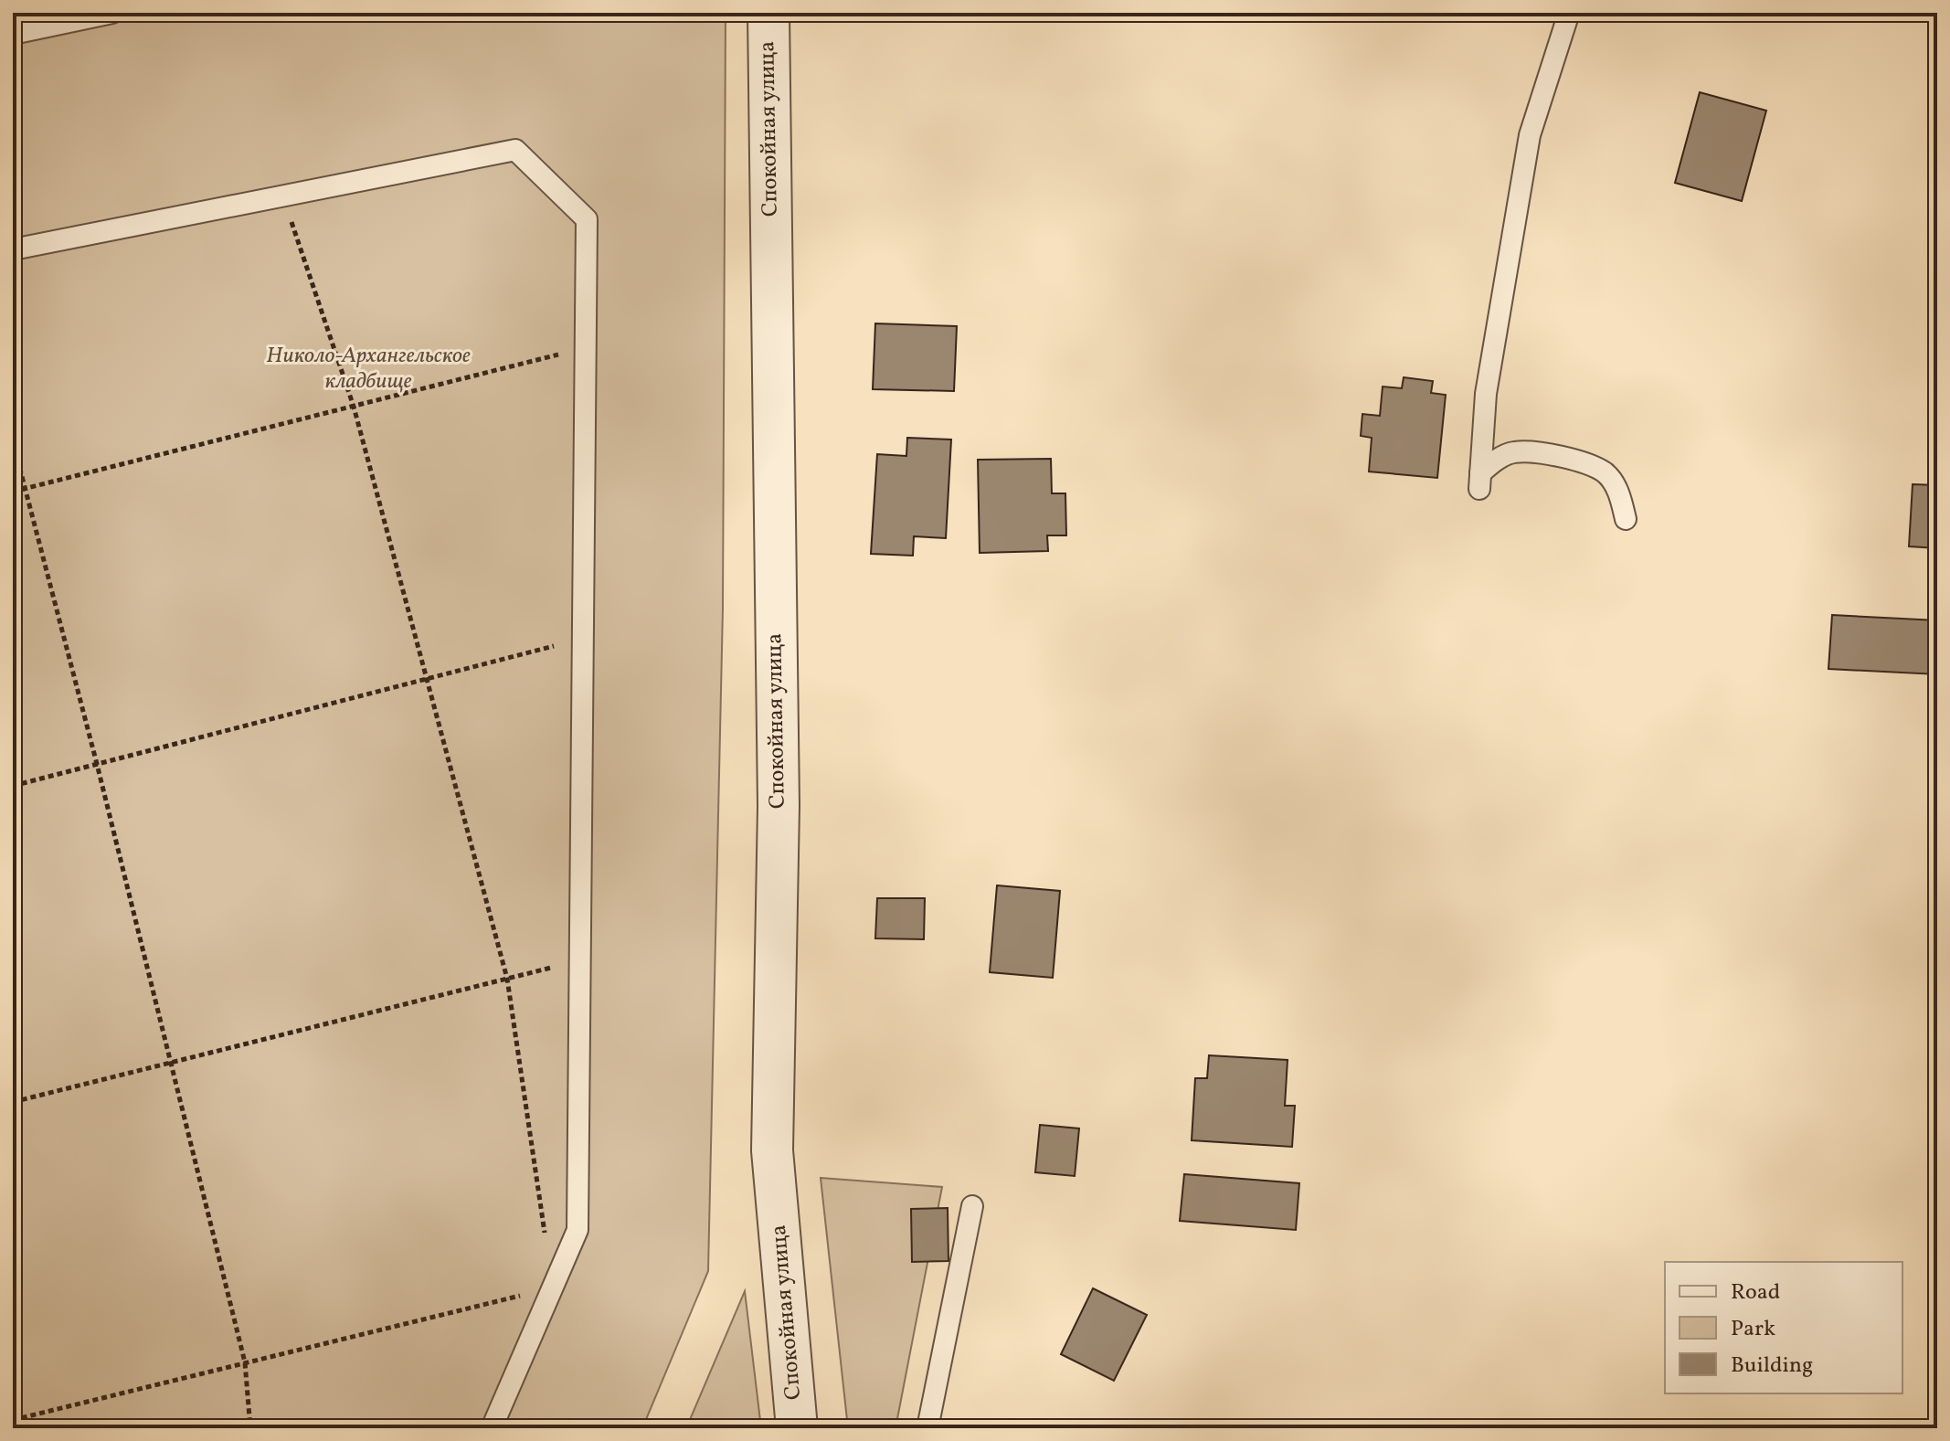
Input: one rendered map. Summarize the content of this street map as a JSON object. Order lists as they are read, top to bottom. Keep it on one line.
{"streets":{"street":["Спокойная улица"]},"parks":["Николо-Архангельское кладбище"],"legend":["Road","Park","Building"]}
